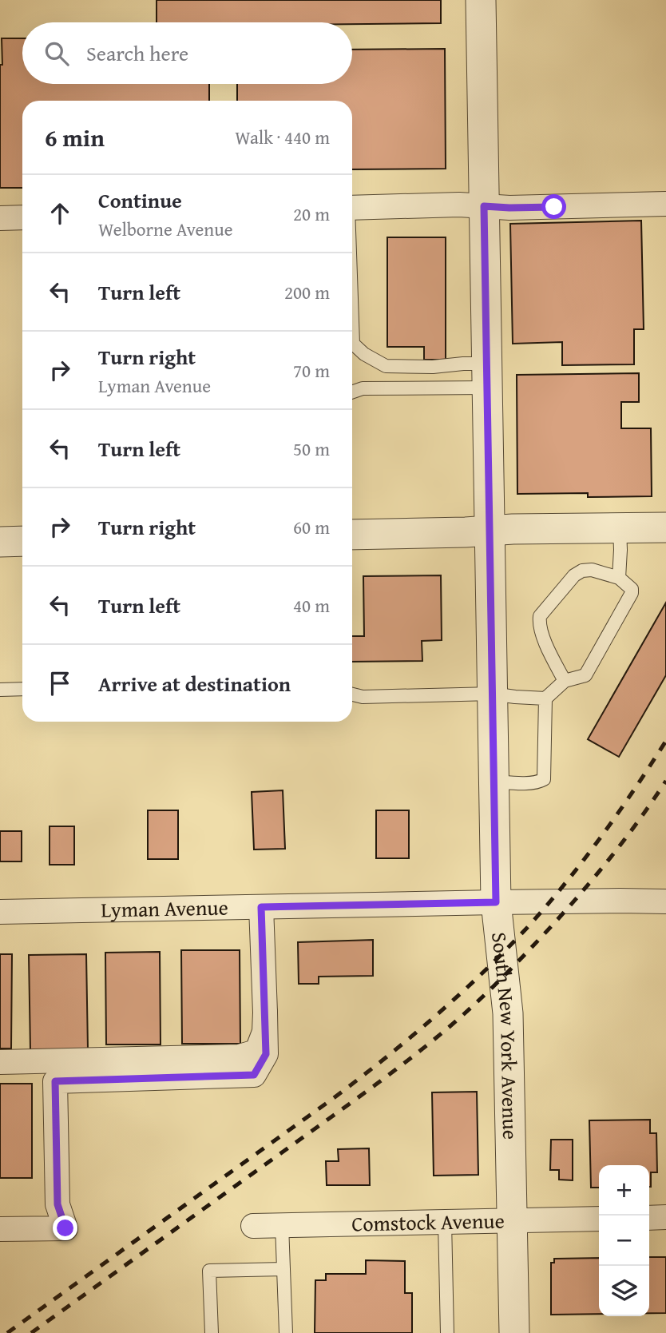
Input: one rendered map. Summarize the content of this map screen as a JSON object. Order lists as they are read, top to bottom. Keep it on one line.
{"streets":{"street":["Lyman Avenue","South New York Avenue","Comstock Avenue"]},"crossings":[["Lyman Avenue","South New York Avenue"],["South New York Avenue","Comstock Avenue"]],"page":{"search":"Search here","heading":["6 min","Walk · 440 m"],"list":[["Continue","Welborne Avenue","20 m"],["Turn left","200 m"],["Turn right","Lyman Avenue","70 m"],["Turn left","50 m"],["Turn right","60 m"],["Turn left","40 m"],"Arrive at destination"],"map_buttons":["+","−"]}}
